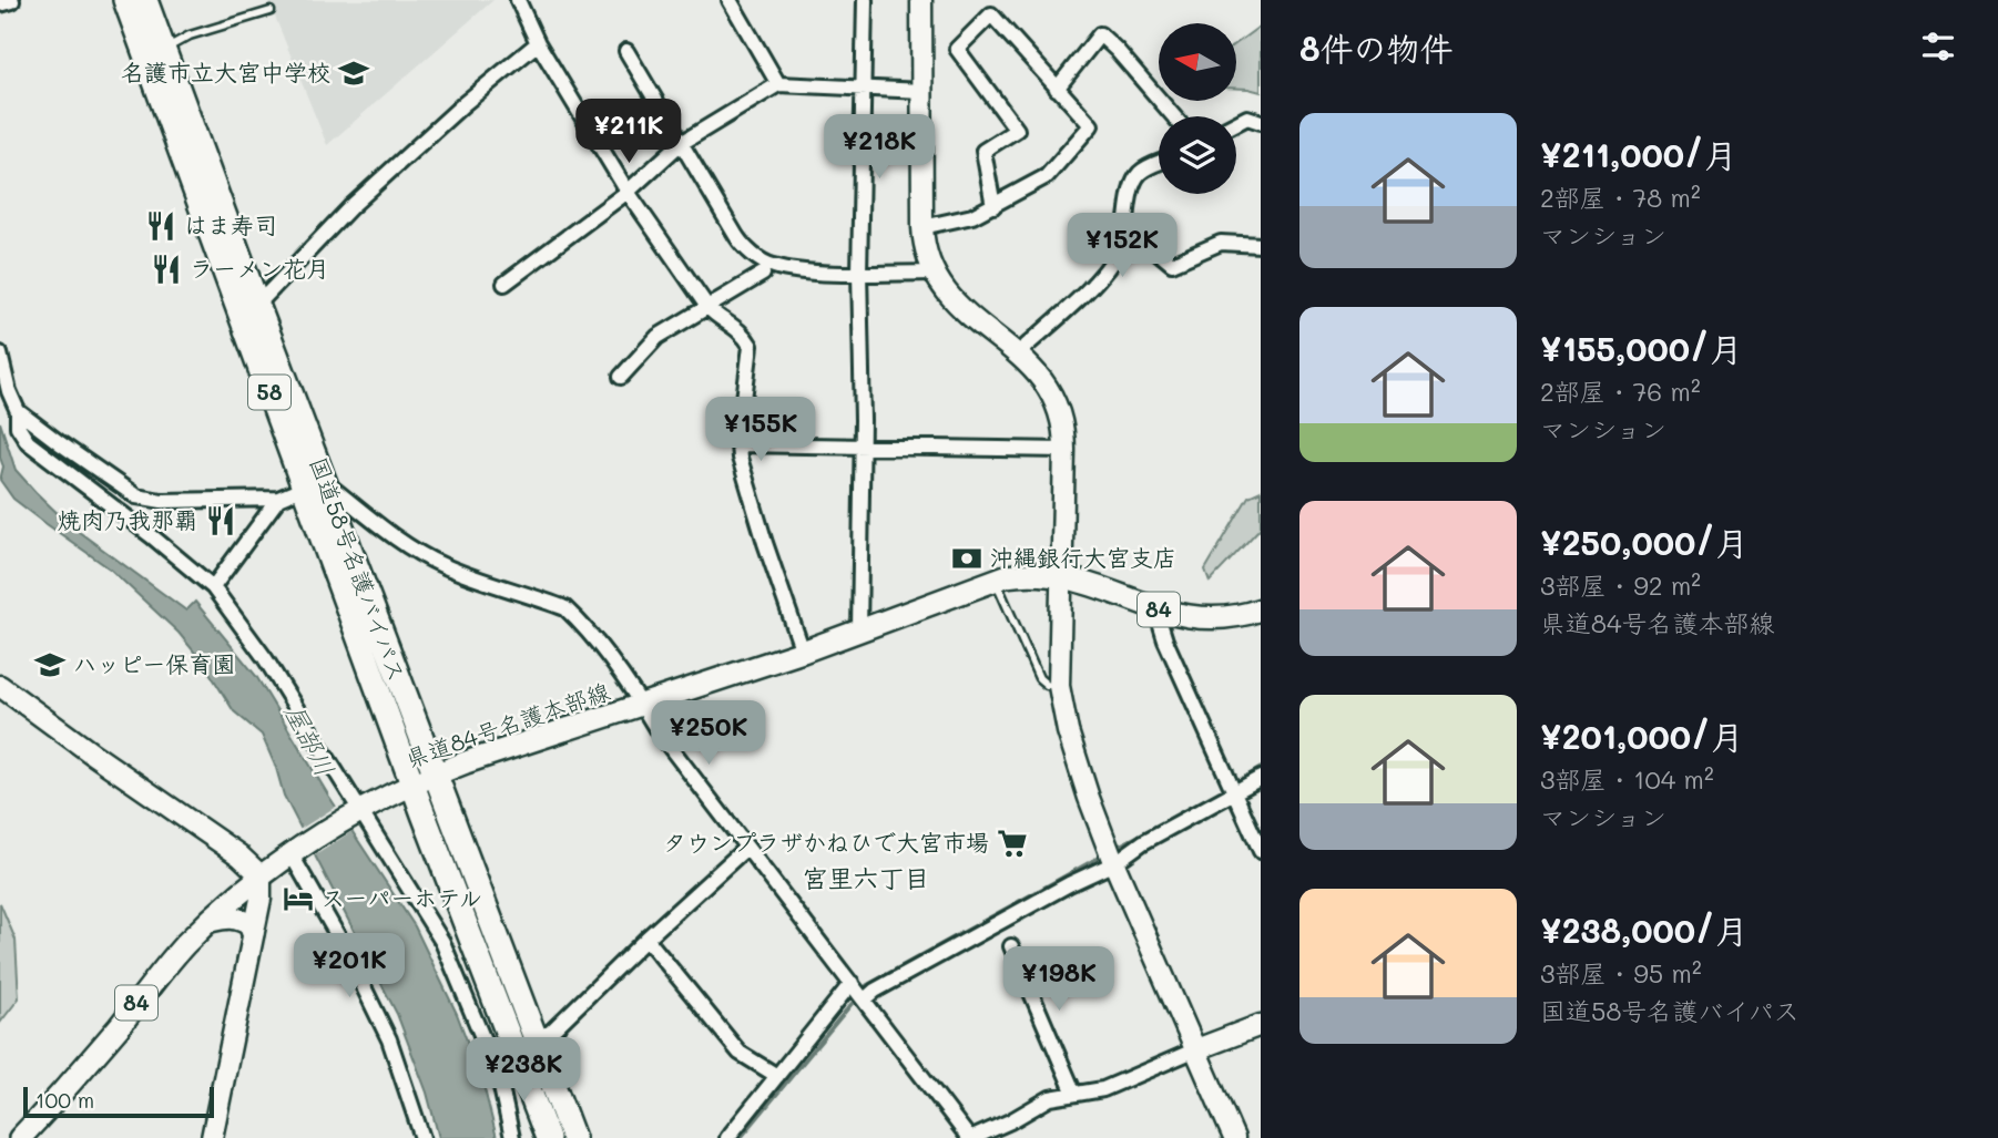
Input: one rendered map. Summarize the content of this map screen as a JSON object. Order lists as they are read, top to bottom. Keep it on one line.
{"streets":{"highway":["58","国道58号名護バイパス"],"main road":["84","県道84号名護本部線"]},"crossings":[["国道58号名護バイパス","県道84号名護本部線"]],"districts":["宮里六丁目"],"water":["屋部川"],"places":{"school or university":["名護市立大宮中学校","ハッピー保育園"],"restaurant":["はま寿司","ラーメン花月","焼肉乃我那覇"],"bank":["沖縄銀行大宮支店"],"supermarket":["タウンプラザかねひで大宮市場"],"hotel":["スーパーホテル"]},"scale_bar":"100 m","north":"left","page":{"heading":"8件の物件","list":[{"name":"¥211,000/月","note":"2部屋 · 78 m² · マンション"},{"name":"¥155,000/月","note":"2部屋 · 76 m² · マンション"},{"name":"¥250,000/月","note":"3部屋 · 92 m² · 県道84号名護本部線"},{"name":"¥201,000/月","note":"3部屋 · 104 m² · マンション"},{"name":"¥238,000/月","note":"3部屋 · 95 m² · 国道58号名護バイパス"}],"price":["¥211K","¥218K","¥152K","¥155K","¥250K","¥201K","¥198K","¥238K"],"scale":"100 m"}}
